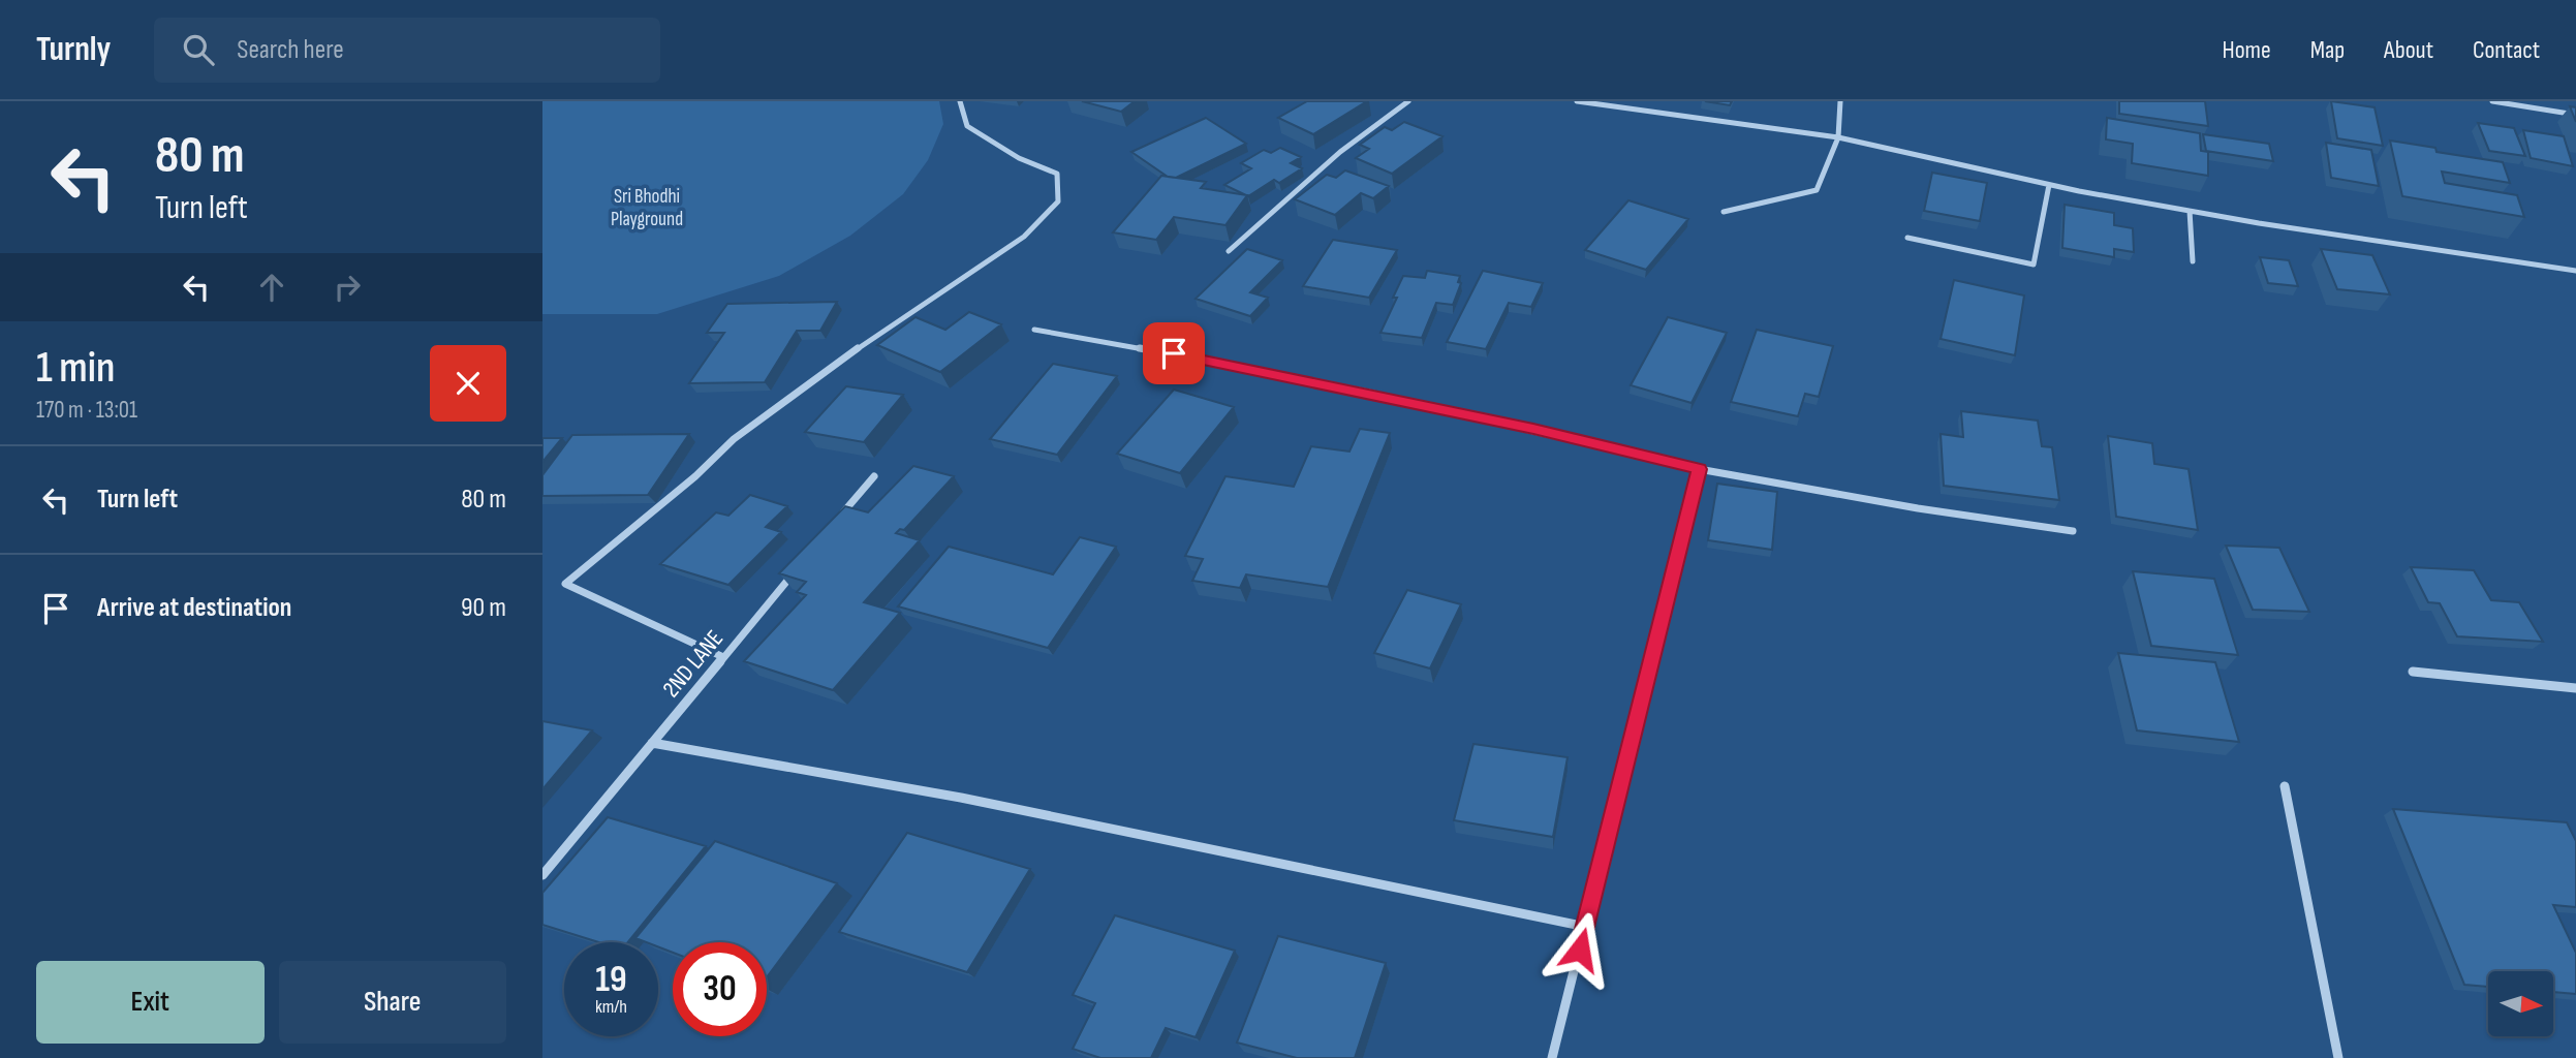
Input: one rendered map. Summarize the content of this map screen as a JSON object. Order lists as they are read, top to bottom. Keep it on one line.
{"streets":{"street":["2ND LANE"]},"parks":["Sri Bhodhi Playground"],"north":"right","page":{"header":"Turnly","search":"Search here","nav":["Home","Map","About","Contact"],"turn":["80 m","Turn left"],"heading":["1 min","170 m · 13:01"],"list":[{"name":"Turn left","value":"80 m"},{"name":"Arrive at destination","value":"90 m"}],"speed":"19 km/h","limit":"30","buttons":["Exit","Share"]}}
